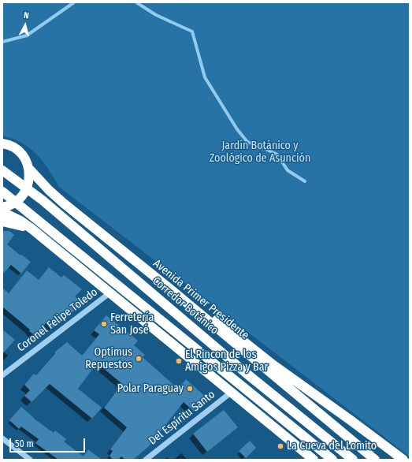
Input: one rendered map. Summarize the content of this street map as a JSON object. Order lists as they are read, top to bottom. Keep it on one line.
{"streets":{"highway":["Avenida Primer Presidente","Corredor Botánico"],"street":["Coronel Felipe Toledo","Del Espíritu Santo"]},"parks":["Jardín Botánico y Zoológico de Asunción"],"places":["Ferretería San José","Optimus Repuestos","El Rincon de los Amigos Pizza y Bar","Polar Paraguay","La Cueva del Lomito"],"scale_bar":"50 m","north":"top"}
